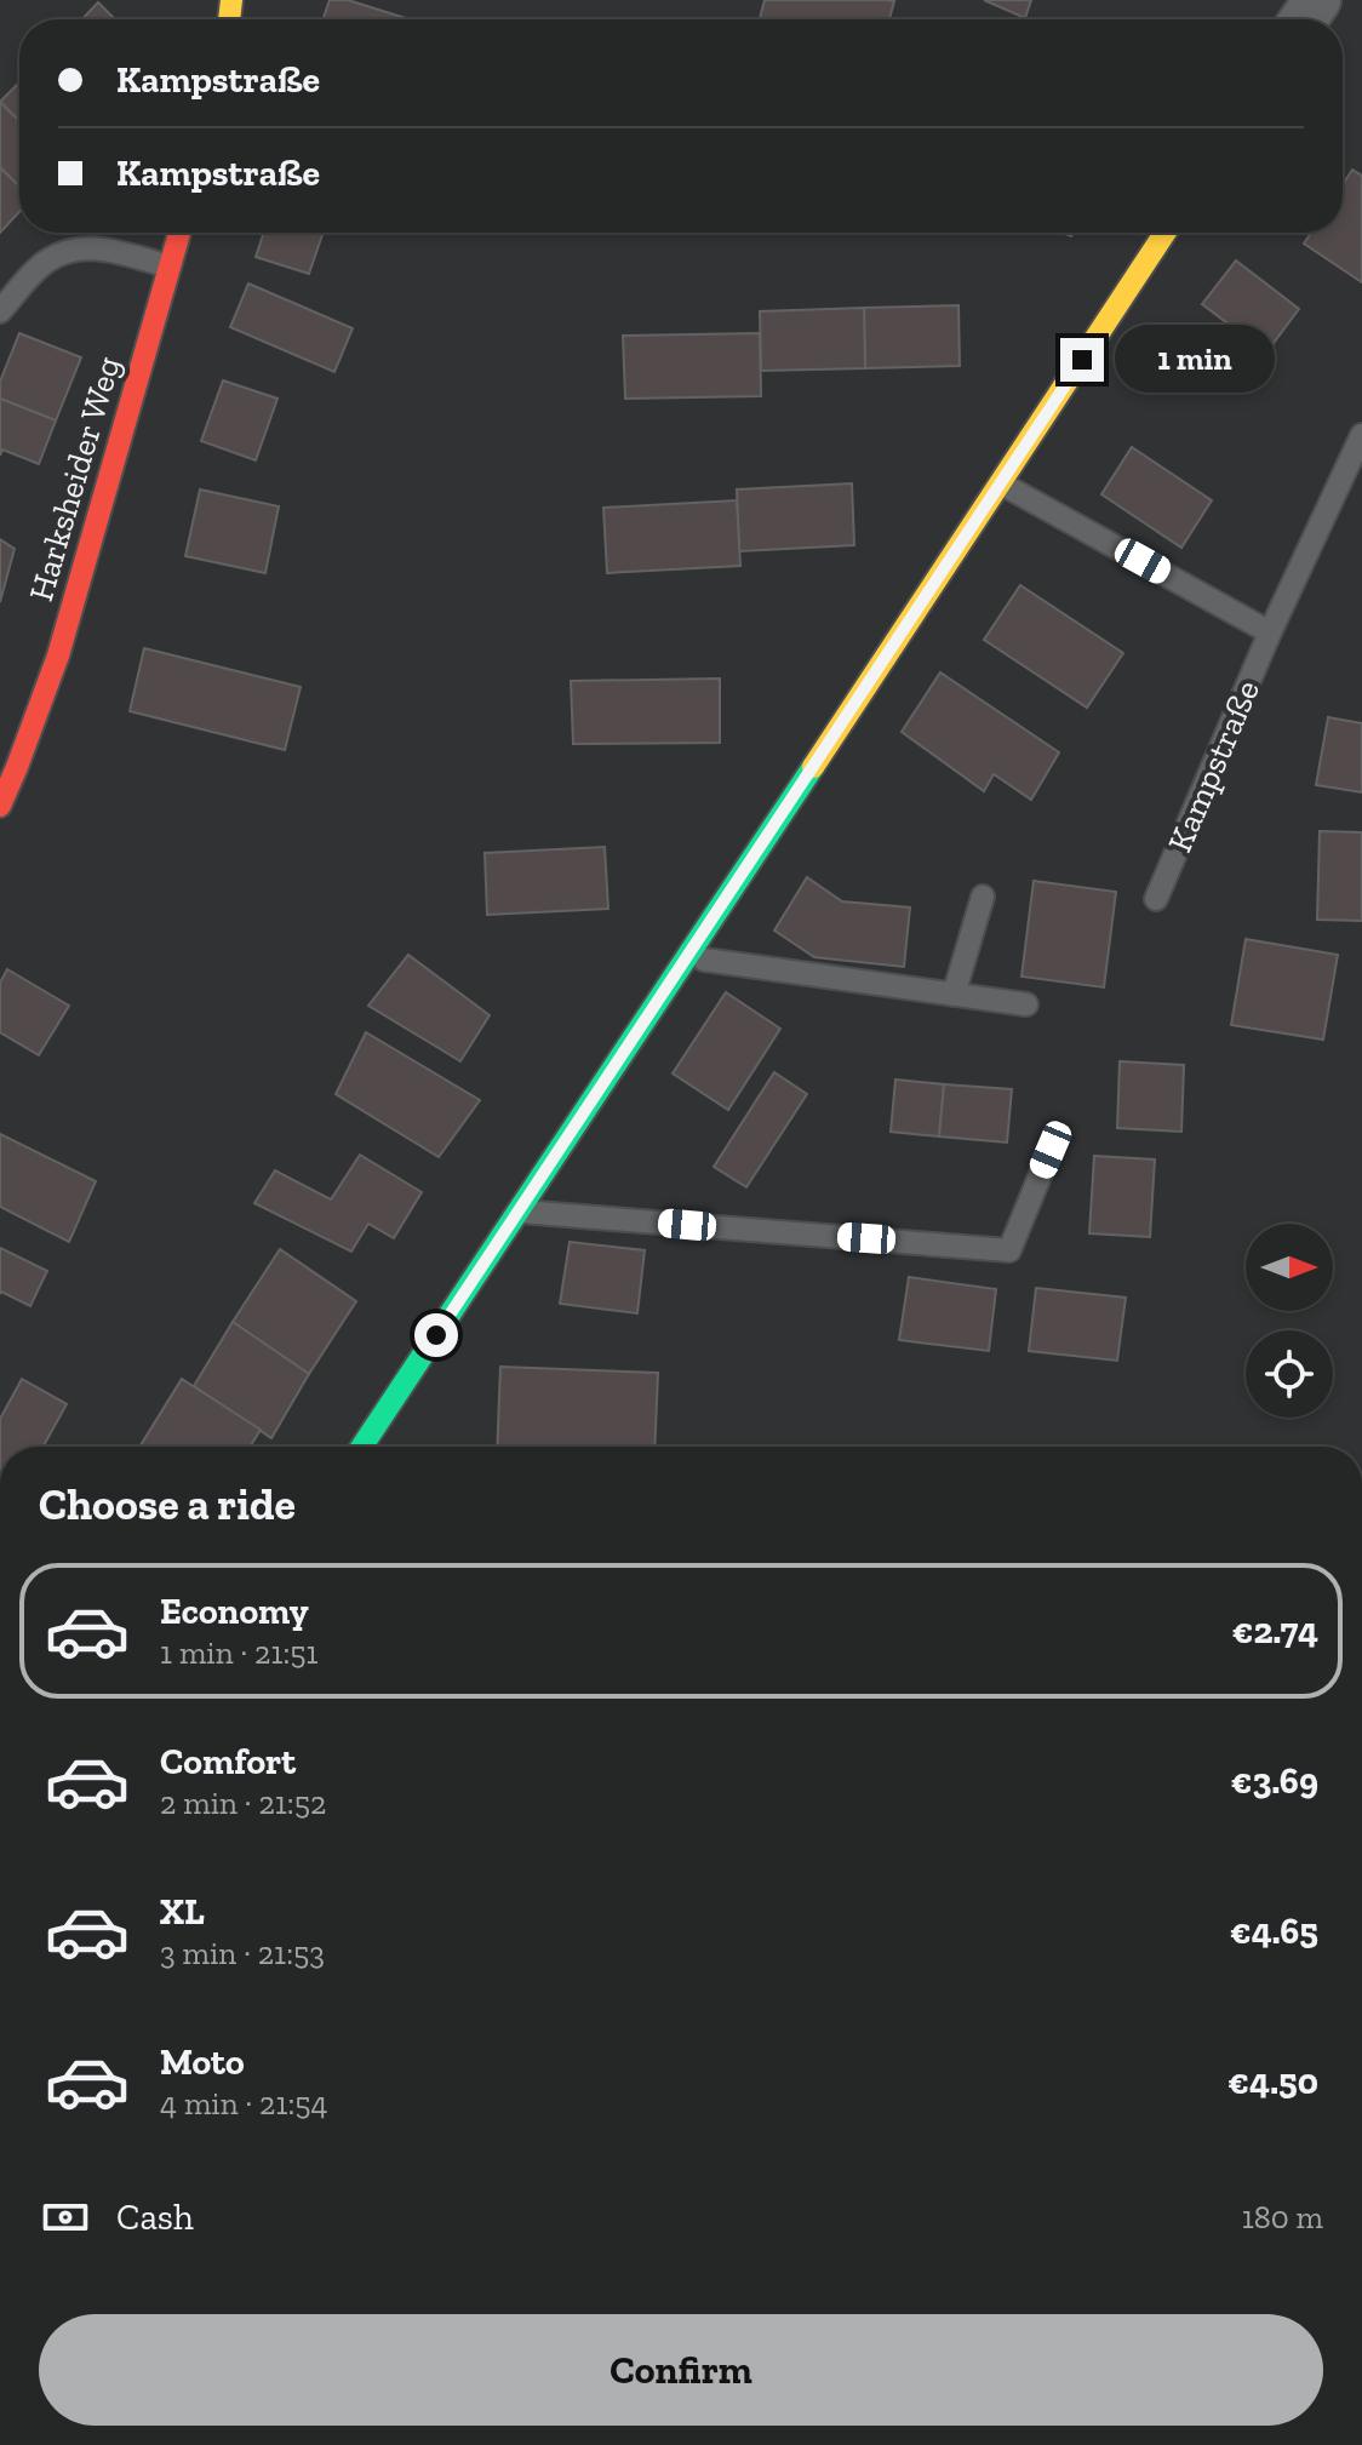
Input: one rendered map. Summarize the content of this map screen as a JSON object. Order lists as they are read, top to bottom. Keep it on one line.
{"streets":{"street":["Harksheider Weg"],"lane":["Kampstraße"]},"north":"right","page":{"banner":["Kampstraße","Kampstraße"],"bubble":"1 min","heading":"Choose a ride","list":[{"name":"Economy","note":"1 min · 21:51","value":"€2.74"},{"name":"Comfort","note":"2 min · 21:52","value":"€3.69"},{"name":"XL","note":"3 min · 21:53","value":"€4.65"},{"name":"Moto","note":"4 min · 21:54","value":"€4.50"}],"pay":["Cash","180 m"],"buttons":"Confirm"}}
